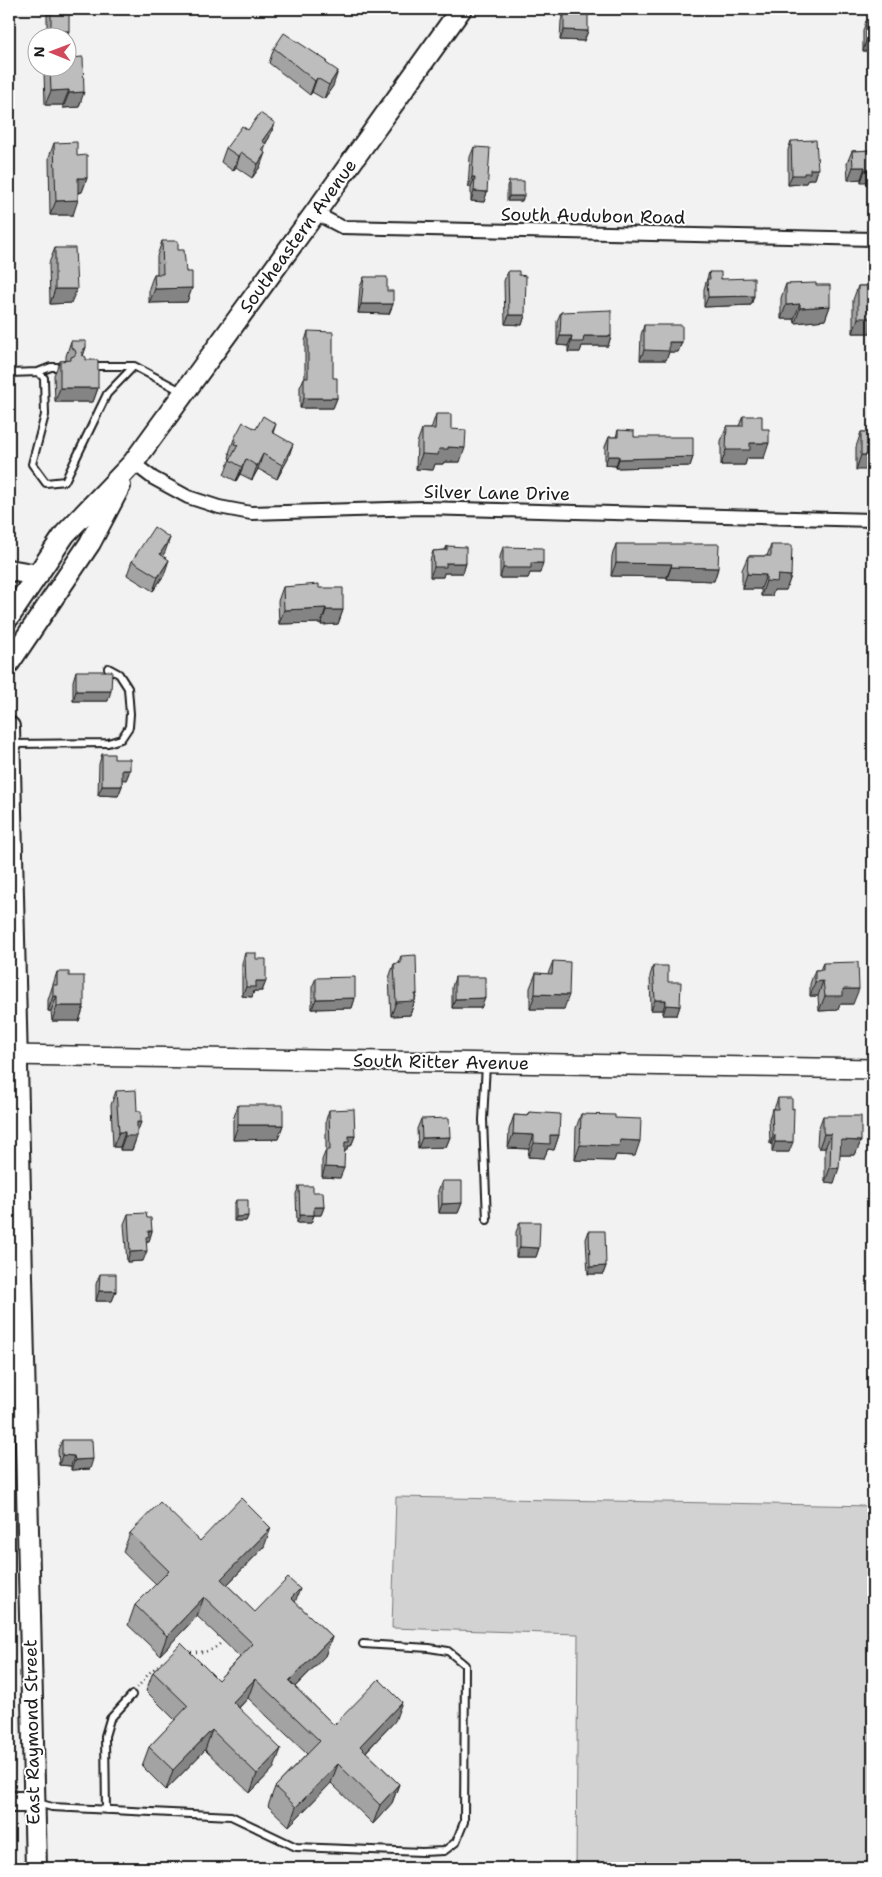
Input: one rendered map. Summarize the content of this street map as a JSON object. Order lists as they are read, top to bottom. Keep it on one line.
{"streets":{"main road":["Southeastern Avenue","East Raymond Street"],"street":["South Audubon Road","Silver Lane Drive","South Ritter Avenue"]},"crossings":[["South Audubon Road","Southeastern Avenue"],["Southeastern Avenue","Silver Lane Drive"],["South Ritter Avenue","East Raymond Street"]],"north":"left"}
